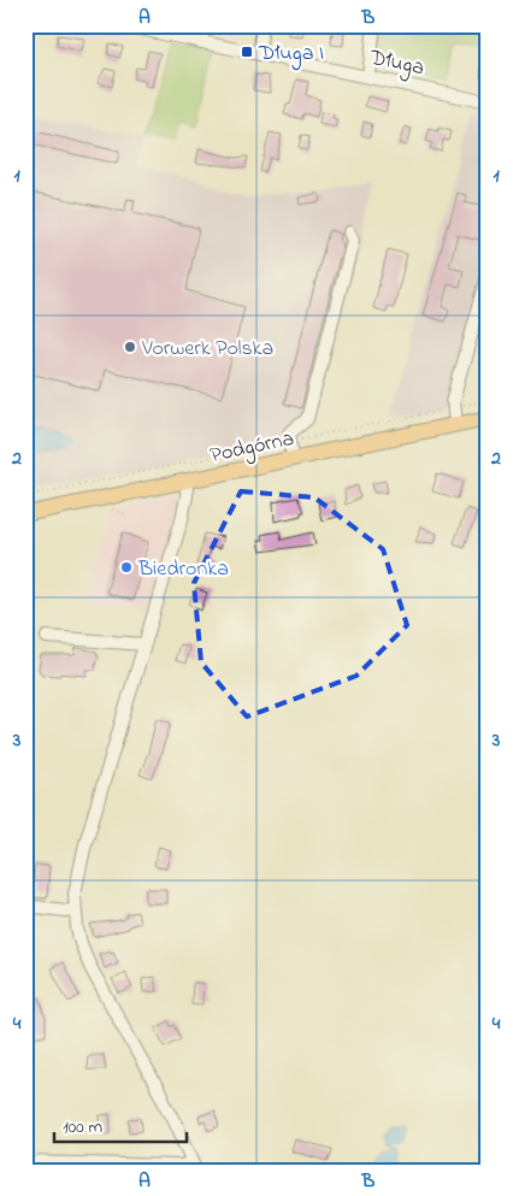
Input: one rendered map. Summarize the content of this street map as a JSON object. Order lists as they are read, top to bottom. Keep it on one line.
{"streets":{"main road":["Podgórna"],"street":["Długa"]},"places":{"transit":["Długa I"],"other":["Vorwerk Polska","Biedronka"]},"scale_bar":"100 m","grid":{"columns":["A","B"],"rows":["1","2","3","4"]}}
